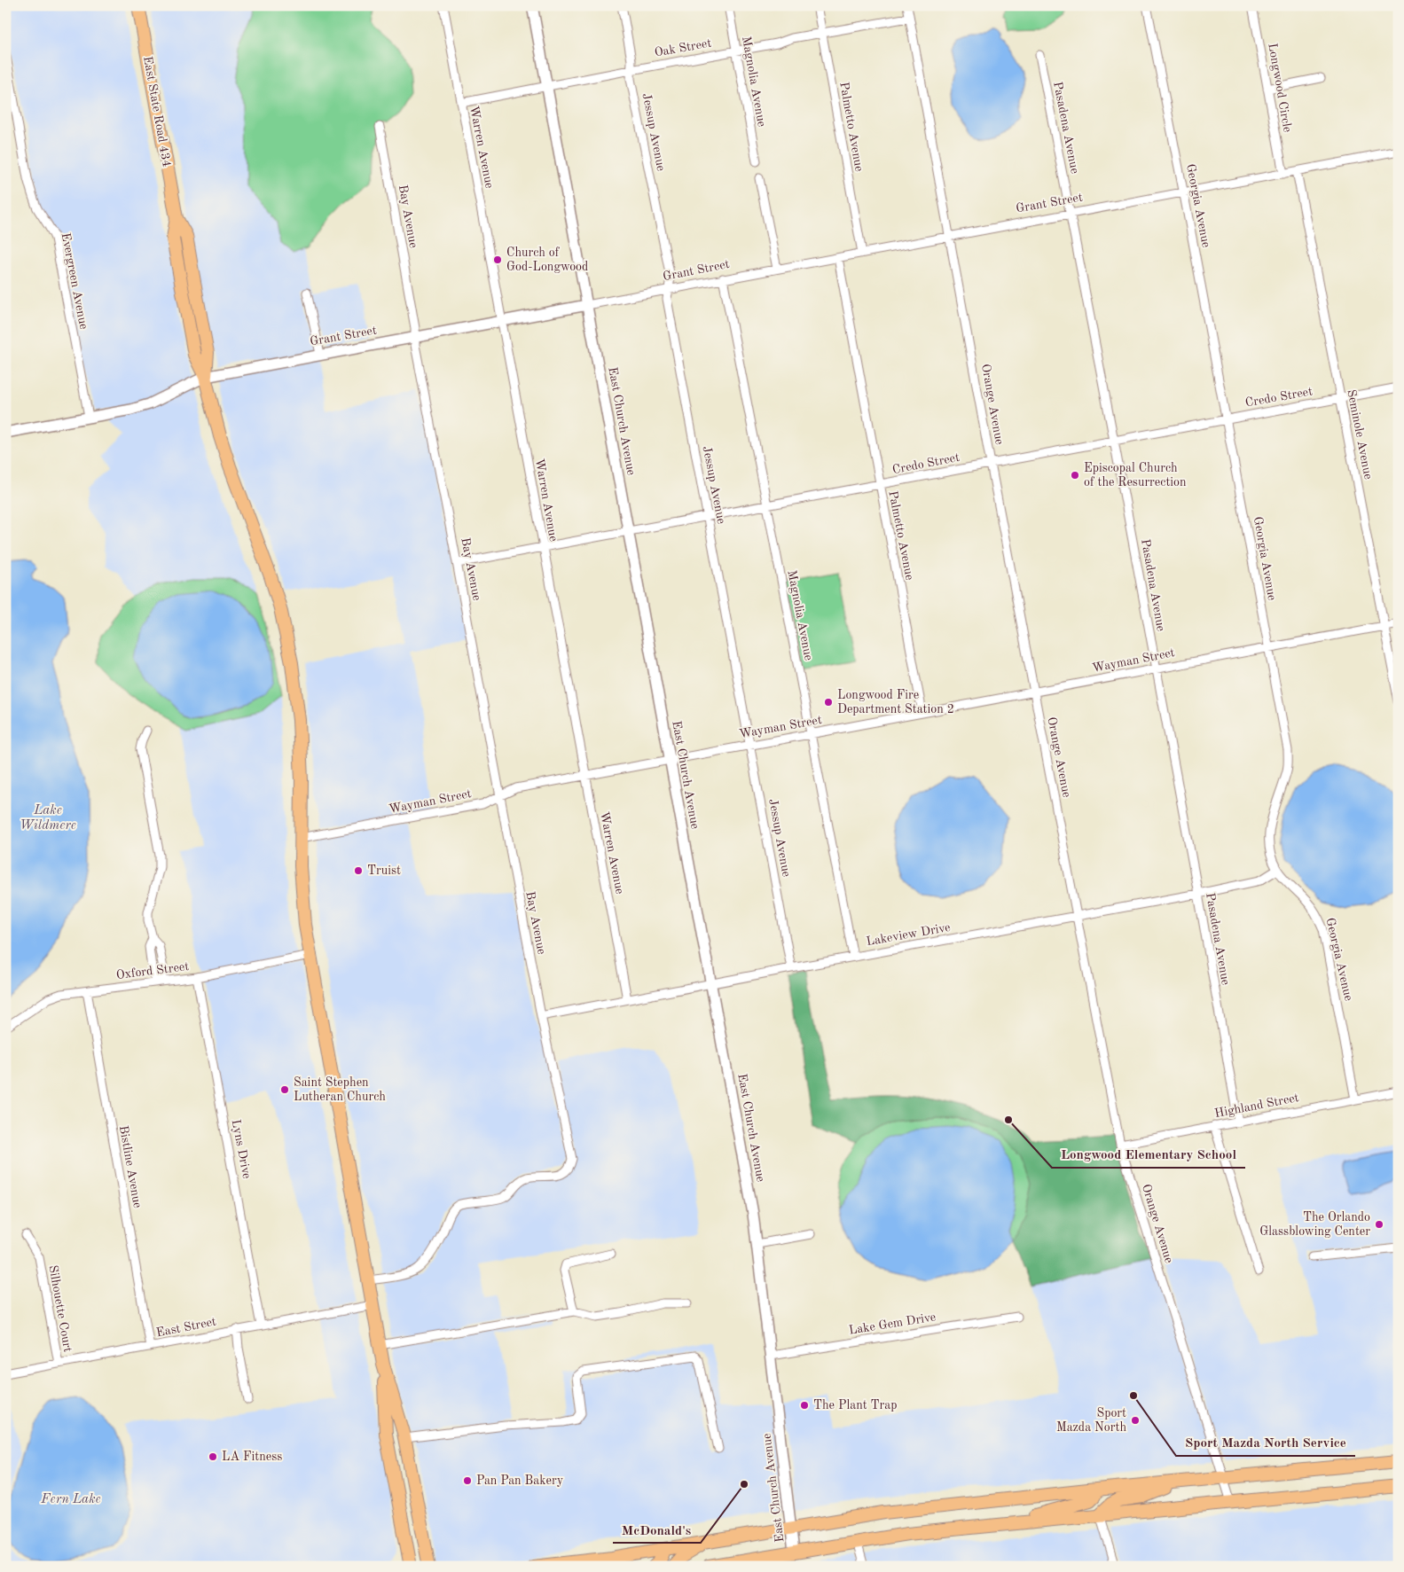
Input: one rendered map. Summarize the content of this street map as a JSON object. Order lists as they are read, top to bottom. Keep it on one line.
{"streets":{"main road":["East State Road 434"],"street":["Oak Street","Magnolia Avenue","Longwood Circle","Palmetto Avenue","Pasadena Avenue","Jessup Avenue","Warren Avenue","Grant Street","Georgia Avenue","Bay Avenue","Evergreen Avenue","Credo Street","Orange Avenue","East Church Avenue","Seminole Avenue","Wayman Street","Lakeview Drive","Oxford Street","Highland Street","Lyns Drive","Bistline Avenue","Silhouette Court","Lake Gem Drive","East Street"]},"crossings":[["Oak Street","Magnolia Avenue"],["Oak Street","Palmetto Avenue"],["Oak Street","Jessup Avenue"],["Oak Street","Warren Avenue"],["Oak Street","Orange Avenue"],["Oak Street","East Church Avenue"],["Magnolia Avenue","Grant Street"],["Magnolia Avenue","Credo Street"],["Magnolia Avenue","Wayman Street"],["Magnolia Avenue","Lakeview Drive"],["Longwood Circle","Grant Street"],["East State Road 434","Grant Street"],["East State Road 434","Bay Avenue"],["East State Road 434","Wayman Street"],["East State Road 434","Oxford Street"],["East State Road 434","East Street"],["Palmetto Avenue","Grant Street"],["Palmetto Avenue","Credo Street"],["Palmetto Avenue","Wayman Street"],["Pasadena Avenue","Grant Street"],["Pasadena Avenue","Credo Street"],["Pasadena Avenue","Wayman Street"],["Pasadena Avenue","Lakeview Drive"],["Pasadena Avenue","Highland Street"],["Jessup Avenue","Grant Street"],["Jessup Avenue","Credo Street"],["Jessup Avenue","Wayman Street"],["Jessup Avenue","Lakeview Drive"],["Warren Avenue","Grant Street"],["Warren Avenue","Credo Street"],["Warren Avenue","Wayman Street"],["Warren Avenue","Lakeview Drive"],["Grant Street","Georgia Avenue"],["Grant Street","Bay Avenue"],["Grant Street","Evergreen Avenue"],["Grant Street","Orange Avenue"],["Grant Street","East Church Avenue"],["Grant Street","Seminole Avenue"],["Georgia Avenue","Credo Street"],["Georgia Avenue","Wayman Street"],["Georgia Avenue","Lakeview Drive"],["Georgia Avenue","Highland Street"],["Bay Avenue","Credo Street"],["Bay Avenue","Wayman Street"],["Bay Avenue","Lakeview Drive"],["Credo Street","Orange Avenue"],["Credo Street","East Church Avenue"],["Credo Street","Seminole Avenue"],["Orange Avenue","Wayman Street"],["Orange Avenue","Lakeview Drive"],["Orange Avenue","Highland Street"],["East Church Avenue","Wayman Street"],["East Church Avenue","Lakeview Drive"],["East Church Avenue","Lake Gem Drive"],["Seminole Avenue","Wayman Street"],["Oxford Street","Lyns Drive"],["Oxford Street","Bistline Avenue"],["Lyns Drive","East Street"],["Bistline Avenue","East Street"],["Silhouette Court","East Street"]],"water":["Lake Wildmere","Fern Lake"],"places":["Church of God-Longwood","Episcopal Church of the Resurrection","Longwood Fire Department Station 2","Truist","Saint Stephen Lutheran Church","Longwood Elementary School","The Orlando Glassblowing Center","Sport Mazda North Service","The Plant Trap","Sport Mazda North","LA Fitness","Pan Pan Bakery","McDonald's"]}
